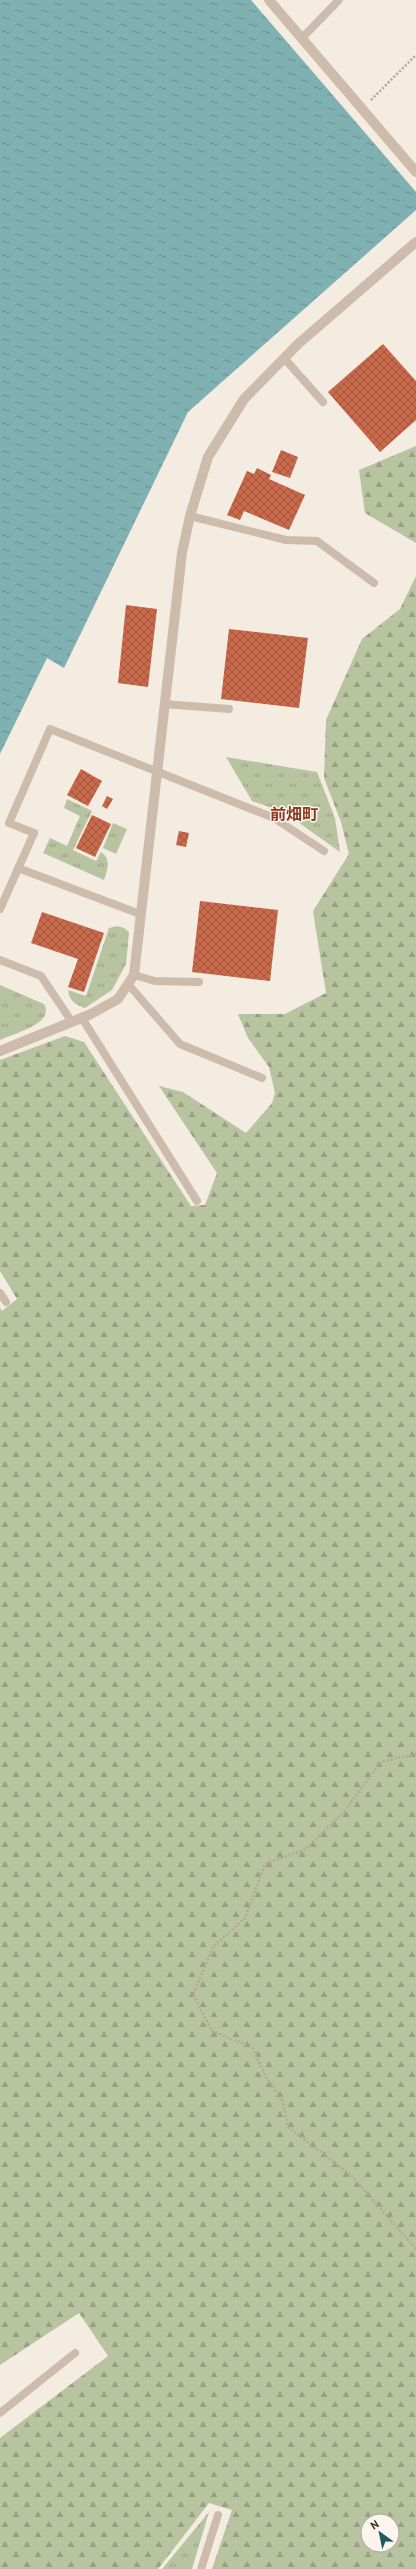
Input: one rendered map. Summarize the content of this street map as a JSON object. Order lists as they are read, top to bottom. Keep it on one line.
{"districts":["前畑町"],"north":"top left"}
